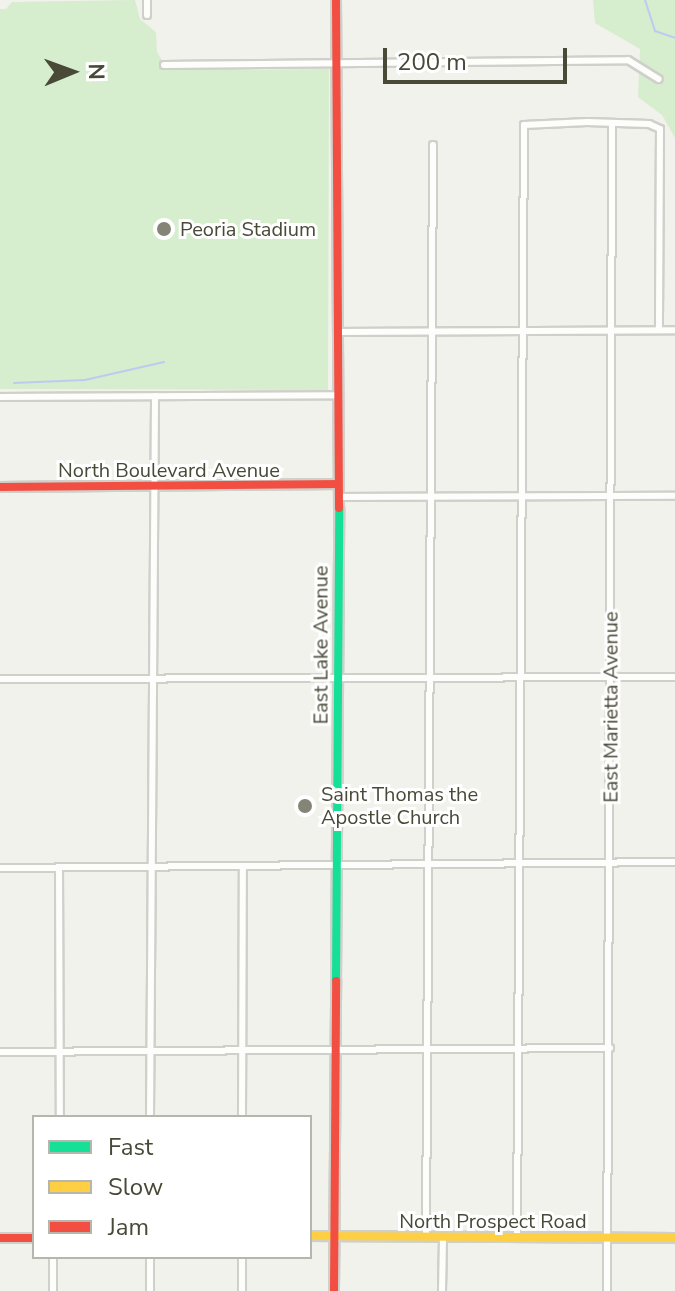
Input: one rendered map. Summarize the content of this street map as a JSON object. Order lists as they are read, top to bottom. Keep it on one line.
{"streets":{"street":["North Boulevard Avenue","East Lake Avenue","East Marietta Avenue","North Prospect Road"]},"crossings":[["North Boulevard Avenue","East Lake Avenue"],["East Lake Avenue","North Prospect Road"],["East Marietta Avenue","North Prospect Road"]],"places":["Peoria Stadium","Saint Thomas the Apostle Church"],"legend":["Fast","Slow","Jam"],"scale_bar":"200 m","north":"right"}
